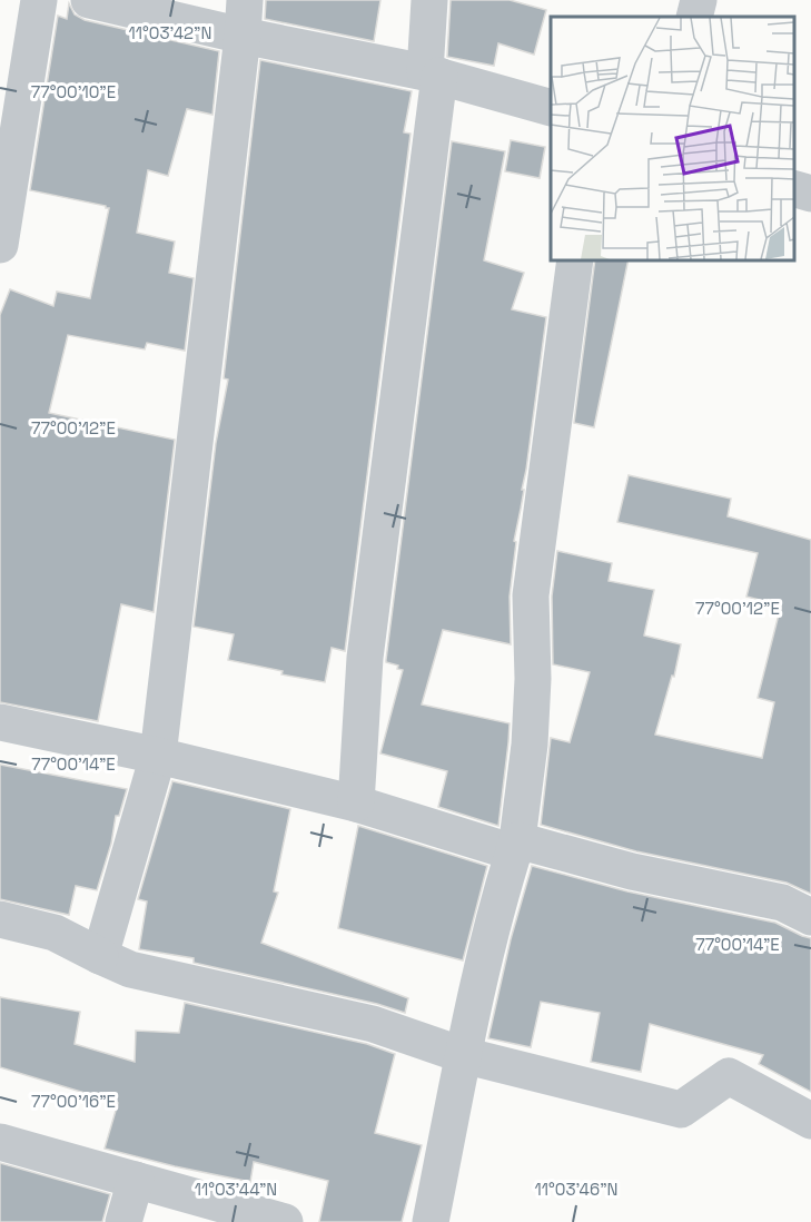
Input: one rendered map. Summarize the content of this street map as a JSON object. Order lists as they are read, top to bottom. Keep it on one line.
{"coordinates":["11°03'42\"N","77°00'10\"E","77°00'12\"E","77°00'14\"E","77°00'16\"E","11°03'44\"N","11°03'46\"N"]}
